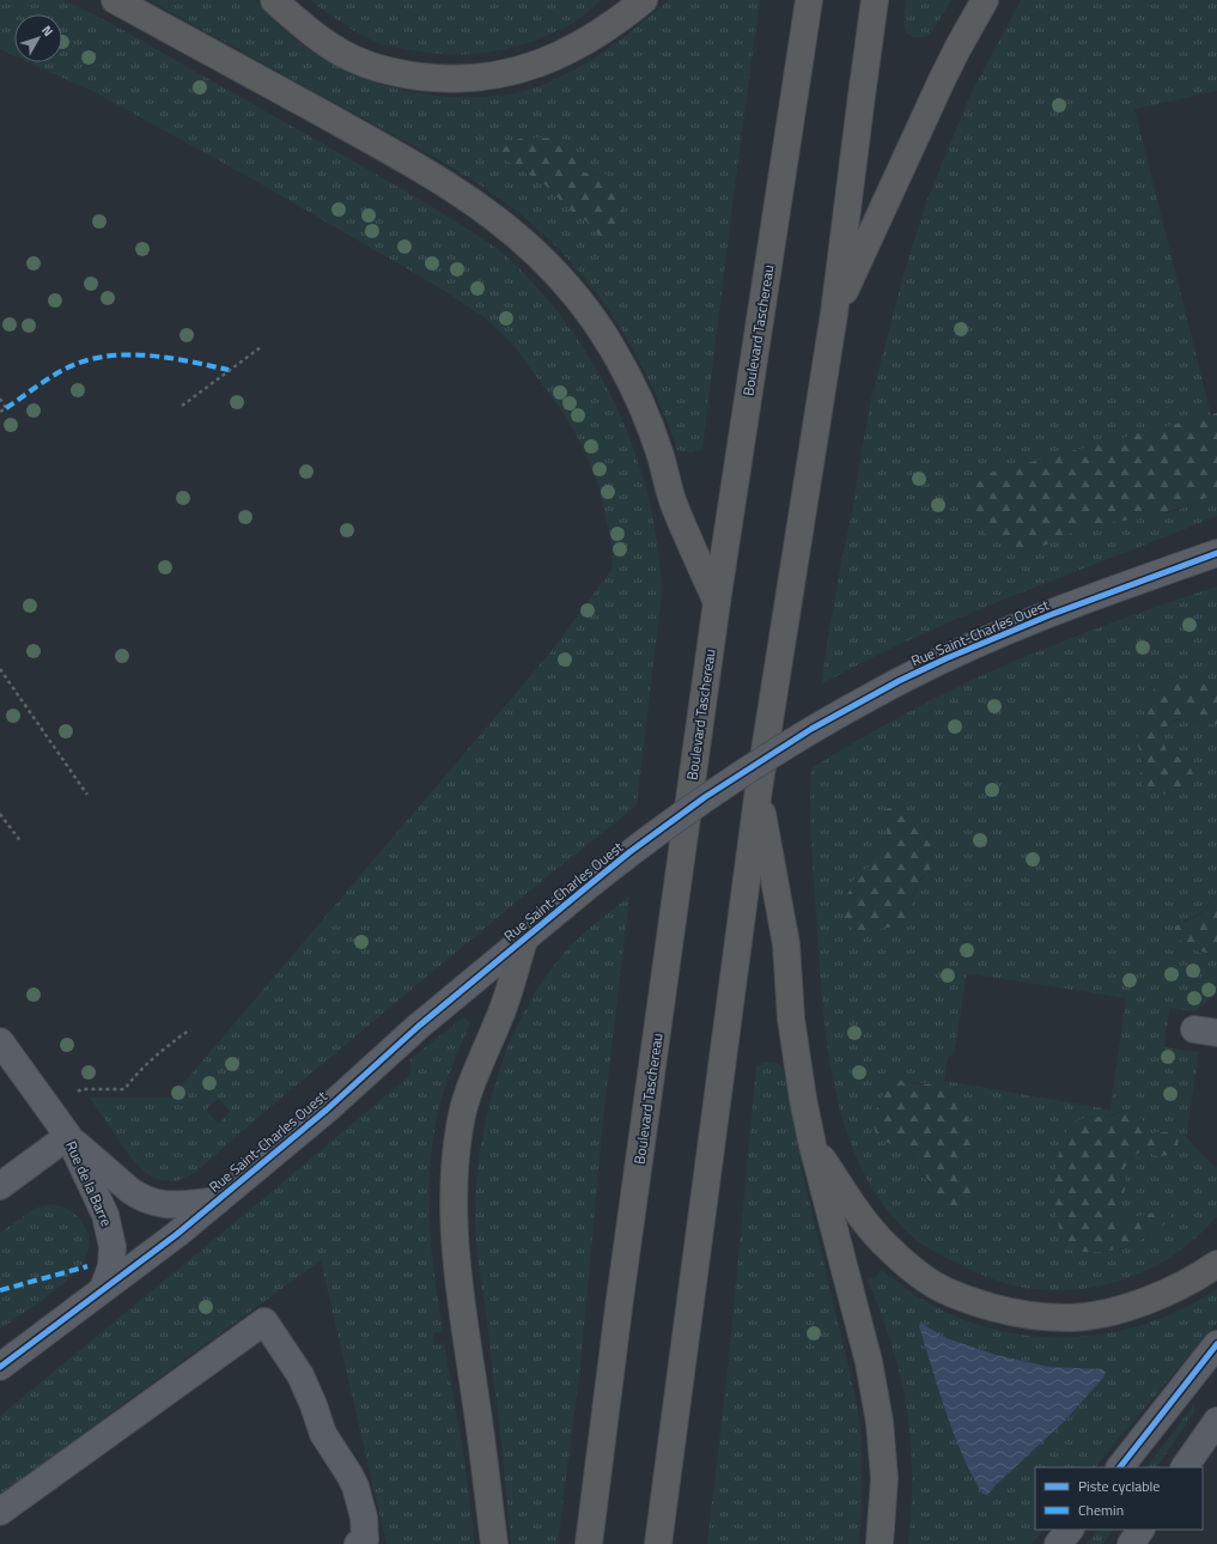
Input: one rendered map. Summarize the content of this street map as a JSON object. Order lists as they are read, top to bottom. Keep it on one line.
{"streets":{"highway":["Boulevard Taschereau"],"street":["Rue Saint-Charles Ouest","Rue de la Barre"]},"crossings":[["Rue Saint-Charles Ouest","Rue de la Barre"]],"legend":["Piste cyclable","Chemin"],"north":"top right"}
